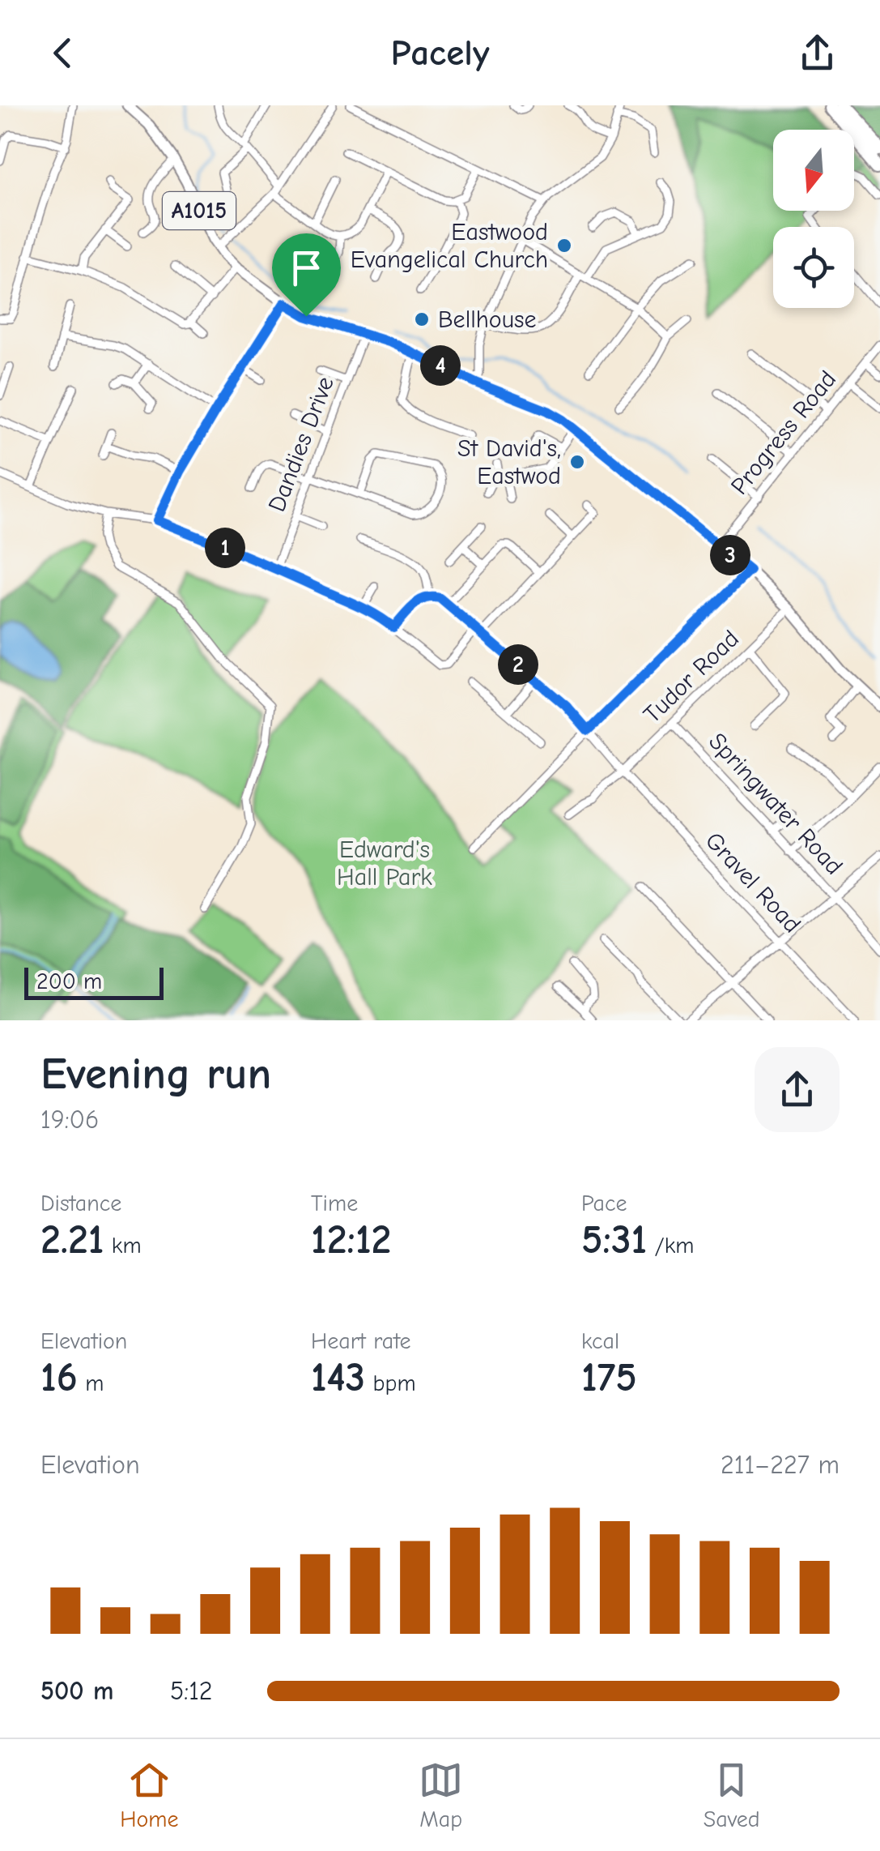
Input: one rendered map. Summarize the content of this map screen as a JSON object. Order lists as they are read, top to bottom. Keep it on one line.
{"streets":{"main road":["A1015"],"street":["Progress Road","Dandies Drive","Tudor Road","Springwater Road","Gravel Road"]},"crossings":[["A1015","Progress Road"],["A1015","Dandies Drive"],["A1015","Tudor Road"],["Tudor Road","Springwater Road"],["Tudor Road","Gravel Road"]],"parks":["Edward's Hall Park"],"places":["Eastwood Evangelical Church","Bellhouse","St David's, Eastwod"],"scale_bar":"200 m","north":"bottom","page":{"header":"Pacely","pins":["4","1","3","2"],"scale":"200 m","heading":["Evening run","19:06"],"stats":[["Distance","2.21 km"],["Time","12:12"],["Pace","5:31 /km"],["Elevation","16 m"],["Heart rate","143 bpm"],["kcal","175"]],"chart":["Elevation","211–227 m"],"list":[{"name":"500 m","note":"5:12"}],"tabs":["Home","Map","Saved"]}}
